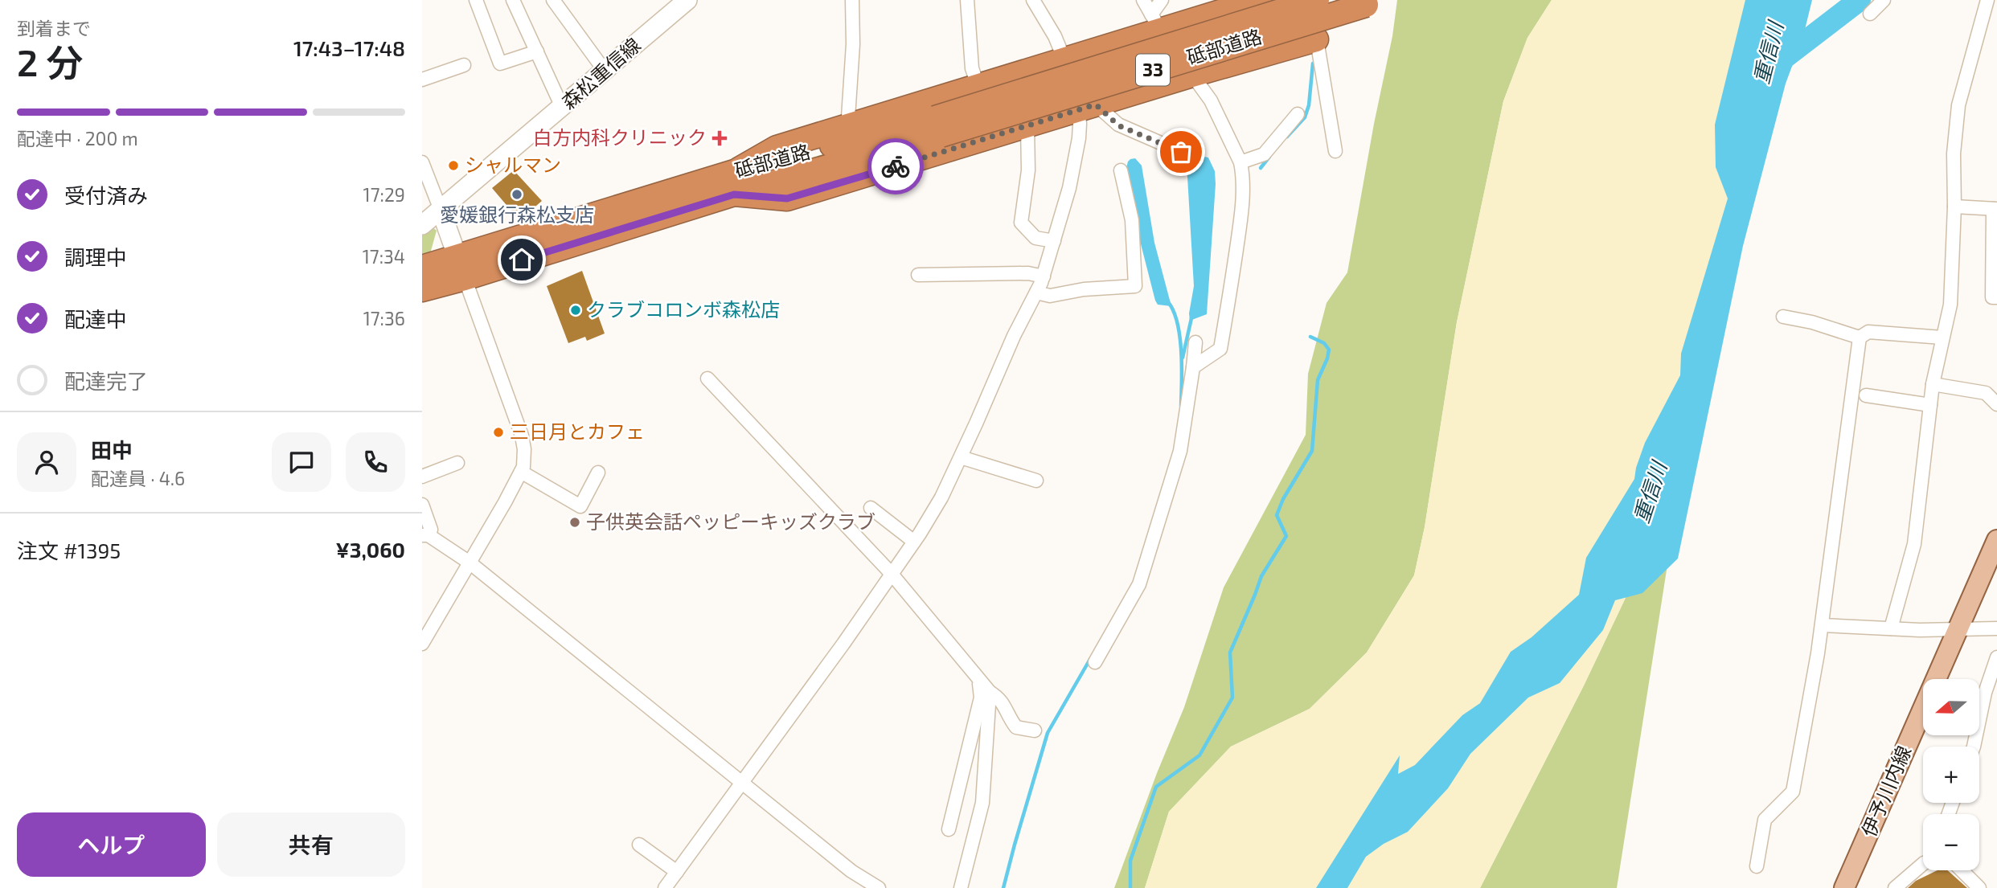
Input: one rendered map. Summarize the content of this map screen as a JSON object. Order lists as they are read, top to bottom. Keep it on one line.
{"streets":{"highway":["砥部道路","33"],"main road":["森松重信線","伊予川内線"]},"water":["重信川"],"places":{"health":["白方内科クリニック"],"other":["シャルマン","愛媛銀行森松支店","クラブコロンボ森松店","三日月とカフェ","子供英会話ペッピーキッズクラブ"]},"north":"left","page":{"heading":["2 分","到着まで","17:43–17:48"],"panel":["田中","配達員 · 4.6","注文 #1395","¥3,060"],"bar":"配達中 · 200 m","list":[["受付済み","17:29"],["調理中","17:34"],["配達中","17:36"],"配達完了"],"map_buttons":["+","−"],"buttons":["ヘルプ","共有"]}}
